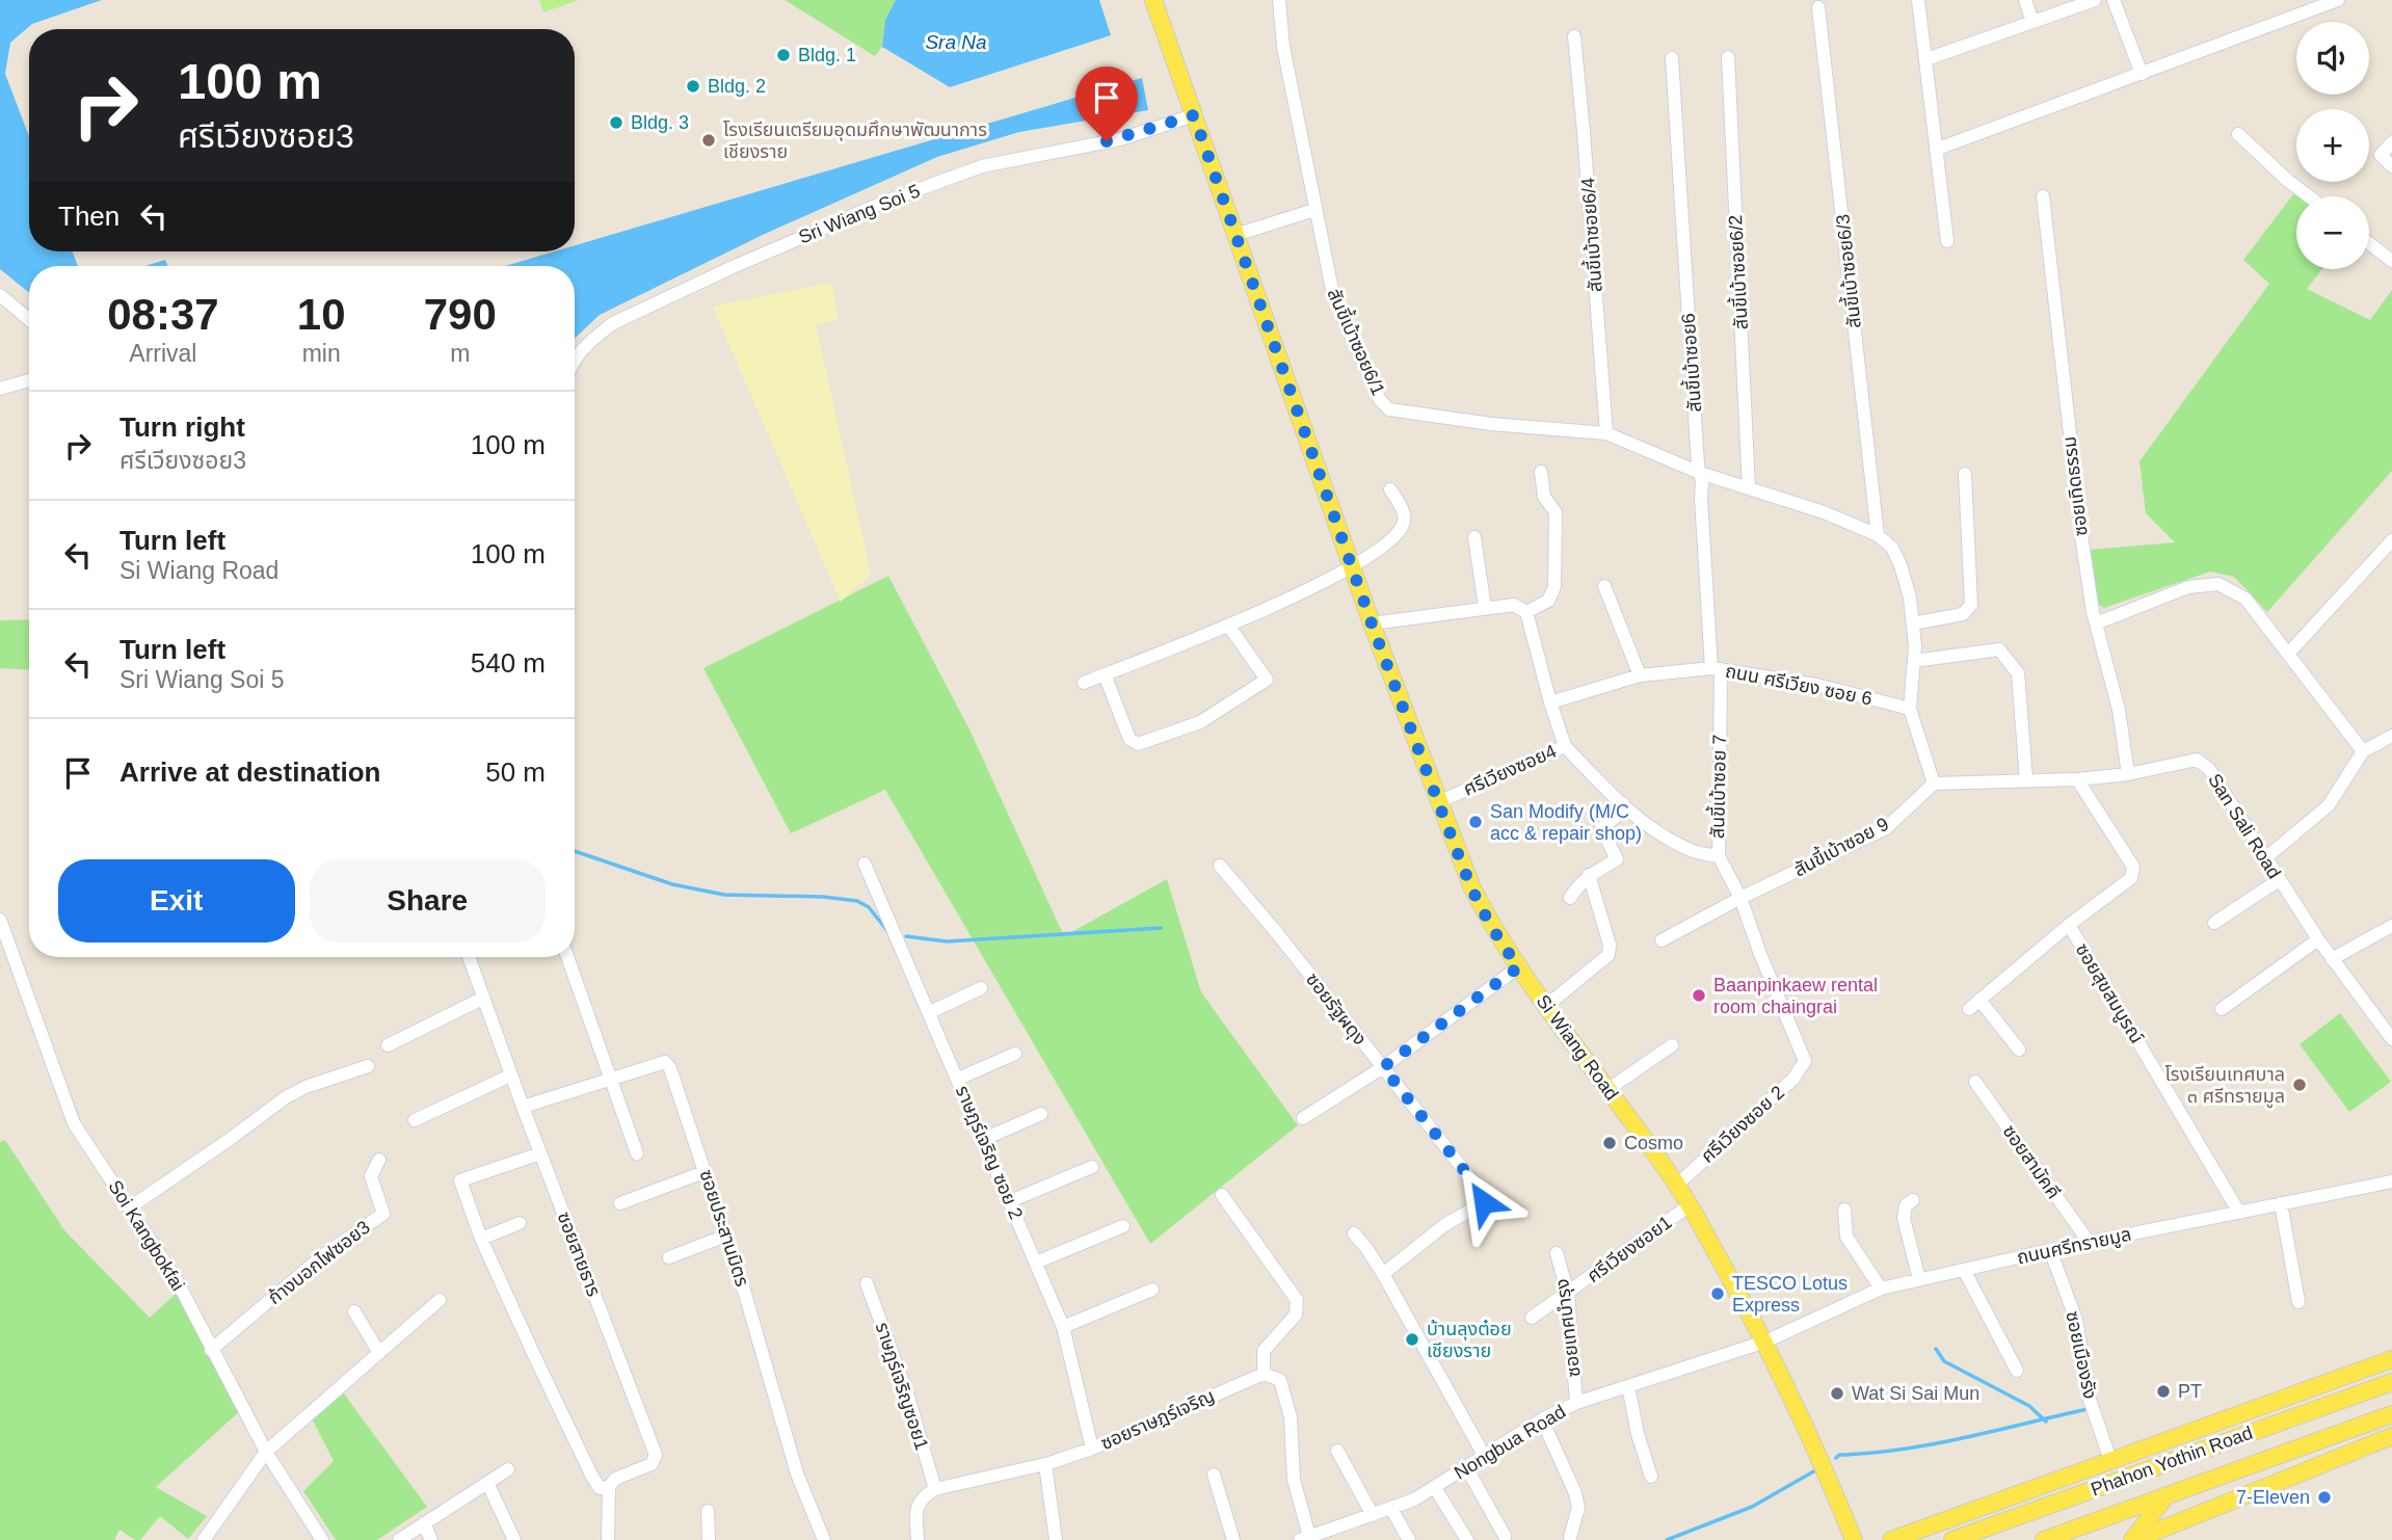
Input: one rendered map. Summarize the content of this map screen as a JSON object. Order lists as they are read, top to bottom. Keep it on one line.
{"streets":{"main road":["Si Wiang Road","Phahon Yothin Road"],"street":["Sri Wiang Soi 5","สันขี้เบ้าซอย6/4","สันขี้เบ้าซอย6/3","สันขี้เบ้าซอย6/2","สันขี้เบ้าซอย6/1","สันขี้เบ้าซอย6","ซอยเทิดธรรม","ถนน ศรีเวียง ซอย 6","ศรีเวียงซอย4","สันขี้เบ้าซอย 7","San Sali Road","สันขี้เบ้าซอย 9","ซอยสุขสมบูรณ์","ซอยรัฐผดุง","ศรีเวียงซอย 2","ราษฎร์เจริญ ซอย 2","ซอยสามัคคี","ซอยประสานมิตร","Soi Kangbokfai","ถนนศรีทรายมูล","ศรีเวียงซอย1","ซอยสายธาร","ก้างบอกไฟซอย3","ซอยเทศบำรุง","ซอยเมืองรัง","ราษฎร์เจริญซอย1","ซอยราษฎร์เจริญ","Nongbua Road"]},"crossings":[["Sri Wiang Soi 5","Si Wiang Road"],["สันขี้เบ้าซอย6/4","สันขี้เบ้าซอย6/1"],["สันขี้เบ้าซอย6/3","สันขี้เบ้าซอย6/1"],["สันขี้เบ้าซอย6/2","สันขี้เบ้าซอย6/1"],["สันขี้เบ้าซอย6/1","สันขี้เบ้าซอย6"],["สันขี้เบ้าซอย6","ถนน ศรีเวียง ซอย 6"],["สันขี้เบ้าซอย6","สันขี้เบ้าซอย 7"],["ซอยเทิดธรรม","San Sali Road"],["ถนน ศรีเวียง ซอย 6","สันขี้เบ้าซอย 7"],["ศรีเวียงซอย4","สันขี้เบ้าซอย 7"],["ศรีเวียงซอย4","Si Wiang Road"],["สันขี้เบ้าซอย 7","สันขี้เบ้าซอย 9"],["สันขี้เบ้าซอย 7","ศรีเวียงซอย 2"],["San Sali Road","สันขี้เบ้าซอย 9"],["San Sali Road","ซอยสุขสมบูรณ์"],["ซอยสุขสมบูรณ์","ถนนศรีทรายมูล"],["Si Wiang Road","ศรีเวียงซอย 2"],["Si Wiang Road","ถนนศรีทรายมูล"],["Si Wiang Road","ศรีเวียงซอย1"],["Si Wiang Road","Nongbua Road"],["ราษฎร์เจริญ ซอย 2","ซอยราษฎร์เจริญ"],["ซอยสามัคคี","ถนนศรีทรายมูล"],["ซอยประสานมิตร","ซอยสายธาร"],["Soi Kangbokfai","ก้างบอกไฟซอย3"],["ถนนศรีทรายมูล","ซอยเมืองรัง"],["ถนนศรีทรายมูล","Nongbua Road"],["ศรีเวียงซอย1","ซอยเทศบำรุง"],["ซอยเทศบำรุง","Nongbua Road"],["ราษฎร์เจริญซอย1","ซอยราษฎร์เจริญ"]],"water":["Sra Na"],"places":["Bldg. 1","Bldg. 2","Bldg. 3","โรงเรียนเตรียมอุดมศึกษาพัฒนาการ เชียงราย","San Modify (M/C acc & repair shop)","Baanpinkaew rental room chaingrai","โรงเรียนเทศบาล ๓ ศรีทรายมูล","Cosmo","TESCO Lotus Express","บ้านลุงต๋อย เชียงราย","PT","Wat Si Sai Mun","7-Eleven"],"page":{"map_buttons":["+","−"],"turn":["100 m","ศรีเวียงซอย3"],"then":"Then","eta":["08:37","Arrival","10","min","790","m"],"list":[{"name":"Turn right","note":"ศรีเวียงซอย3","value":"100 m"},{"name":"Turn left","note":"Si Wiang Road","value":"100 m"},{"name":"Turn left","note":"Sri Wiang Soi 5","value":"540 m"},{"name":"Arrive at destination","value":"50 m"}],"buttons":["Exit","Share"]}}
